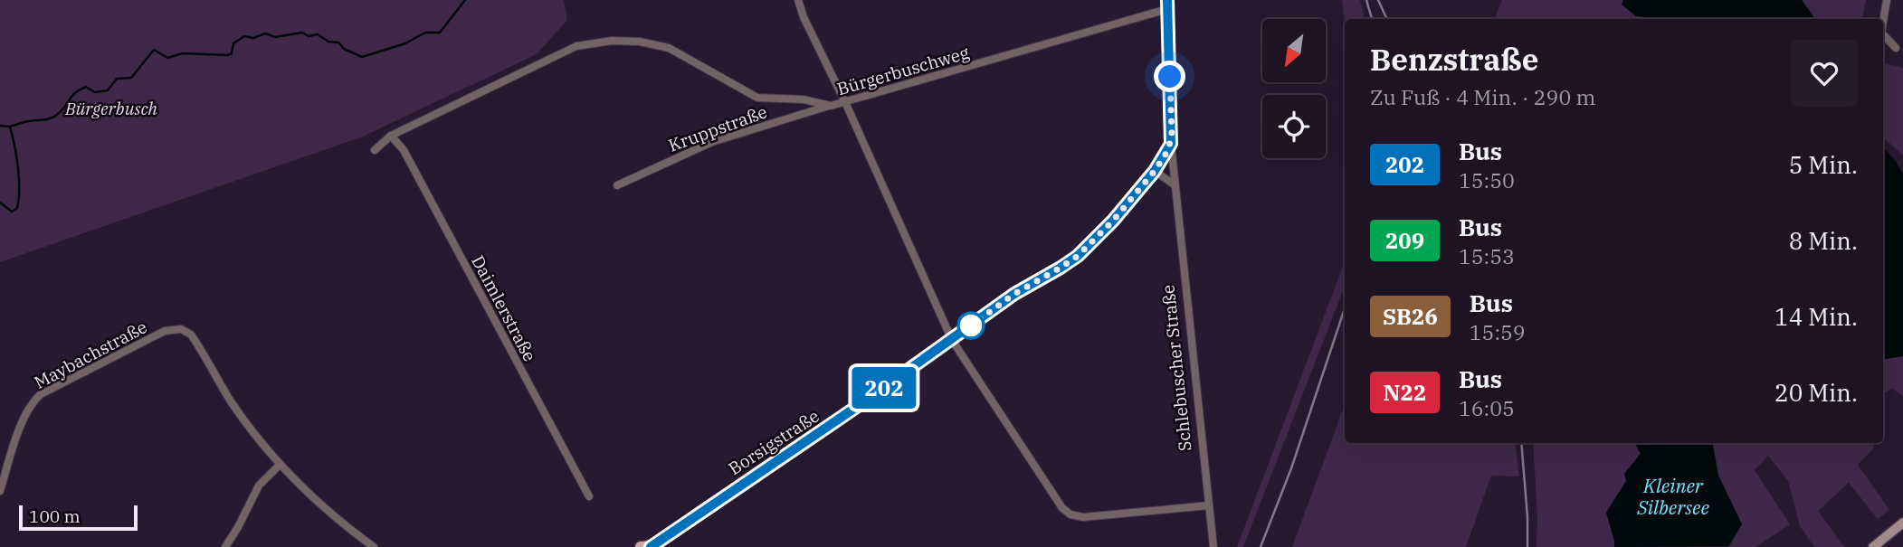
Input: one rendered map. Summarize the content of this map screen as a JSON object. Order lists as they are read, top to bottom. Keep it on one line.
{"streets":{"main road":["Schlebuscher Straße","Borsigstraße"],"street":["Bürgerbuschweg","Kruppstraße","Daimlerstraße","Maybachstraße"]},"crossings":[["Bürgerbuschweg","Kruppstraße"],["Bürgerbuschweg","Daimlerstraße"],["Bürgerbuschweg","Schlebuscher Straße"],["Schlebuscher Straße","Borsigstraße"]],"water":["Kleiner Silbersee"],"parks":["Bürgerbusch"],"lines":["bus line 202"],"scale_bar":"100 m","north":"bottom left","page":{"on_map":"202","heading":["Benzstraße","Zu Fuß · 4 Min. · 290 m"],"list":[{"mark":"202","name":"Bus","note":"15:50","value":"5 Min."},{"mark":"209","name":"Bus","note":"15:53","value":"8 Min."},{"mark":"SB26","name":"Bus","note":"15:59","value":"14 Min."},{"mark":"N22","name":"Bus","note":"16:05","value":"20 Min."}],"scale":"100 m"}}
